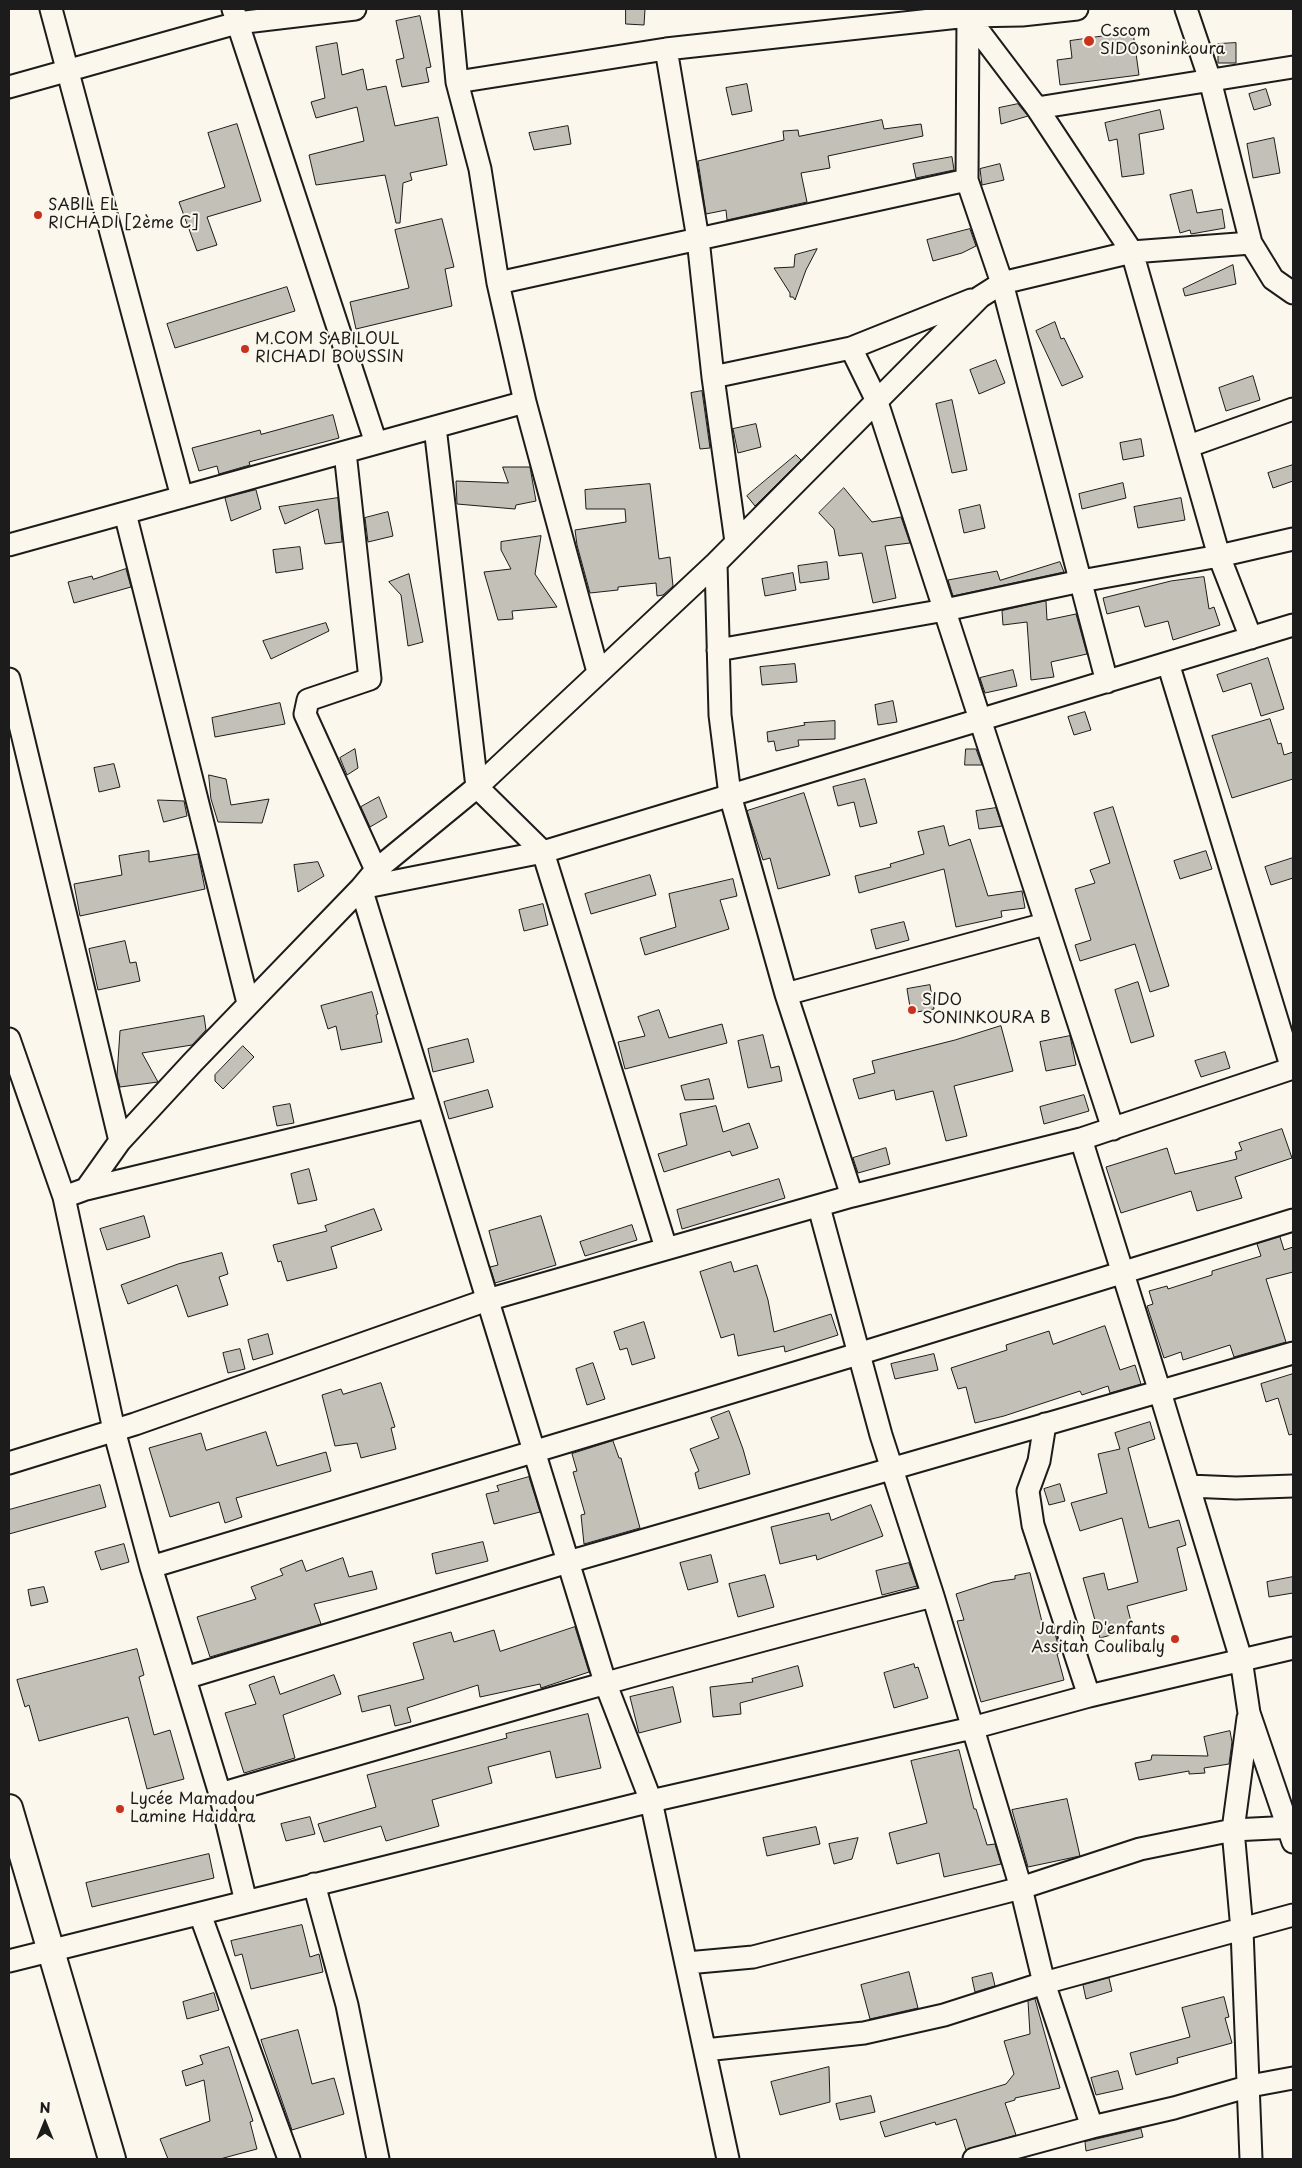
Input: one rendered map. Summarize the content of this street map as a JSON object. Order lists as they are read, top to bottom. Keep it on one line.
{"places":["Cscom SIDOsoninkoura","SABIL EL RICHADI [2ème C]","M.COM SABILOUL RICHADI BOUSSIN","SIDO SONINKOURA B","Jardin D'enfants Assitan Coulibaly","Lycée Mamadou Lamine Haidara"],"north":"top"}
